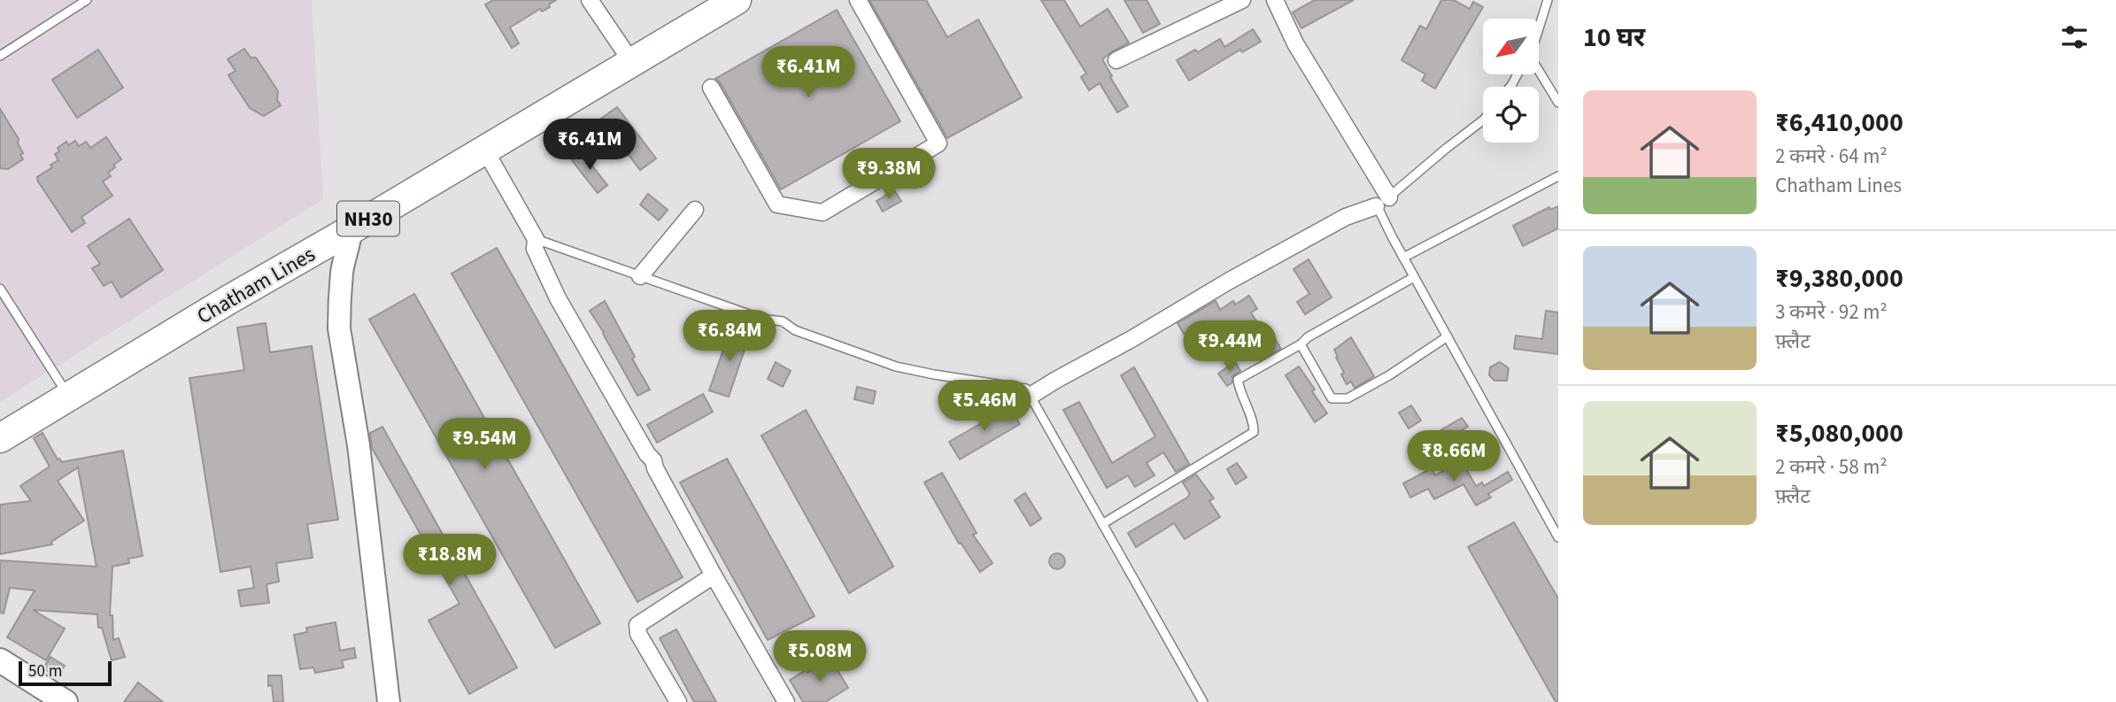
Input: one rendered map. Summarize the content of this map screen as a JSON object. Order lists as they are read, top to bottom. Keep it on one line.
{"streets":{"highway":["NH30","Chatham Lines"]},"scale_bar":"50 m","north":"bottom left","page":{"heading":"10 घर","price":["₹6.41M","₹6.41M","₹9.38M","₹6.84M","₹9.44M","₹5.46M","₹9.54M","₹8.66M","₹18.8M","₹5.08M"],"list":[{"name":"₹6,410,000","note":"2 कमरे · 64 m² · Chatham Lines"},{"name":"₹9,380,000","note":"3 कमरे · 92 m² · फ़्लैट"},{"name":"₹5,080,000","note":"2 कमरे · 58 m² · फ़्लैट"}],"scale":"50 m"}}
